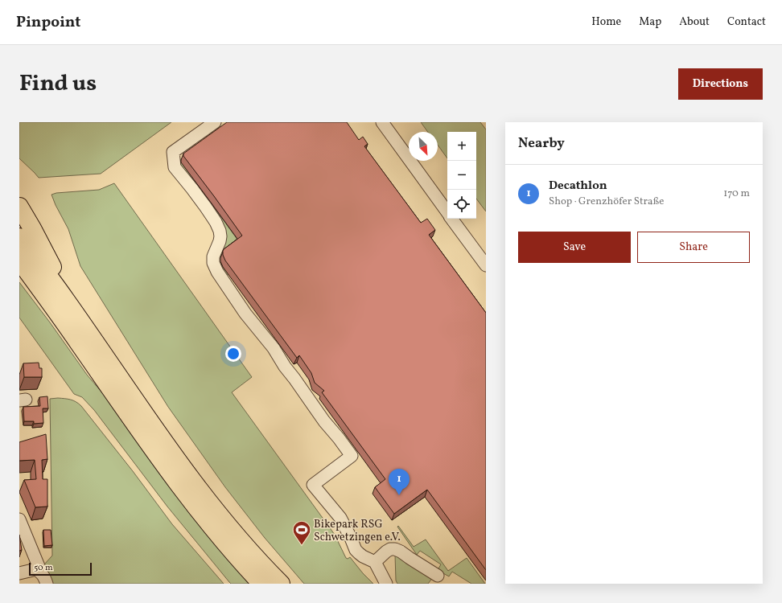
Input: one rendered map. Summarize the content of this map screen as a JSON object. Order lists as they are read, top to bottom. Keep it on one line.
{"places":{"sports":["Bikepark RSG Schwetzingen e.V."]},"scale_bar":"50 m","north":"bottom right","page":{"header":"Pinpoint","nav":["Home","Map","About","Contact"],"title":"Find us","buttons":["Directions",["Save","Share"]],"heading":"Nearby","map_buttons":["+","−"],"list":[{"mark":"1","name":"Decathlon","note":"Shop · Grenzhöfer Straße","value":"170 m"}],"pins":"1","scale":"50 m"}}
